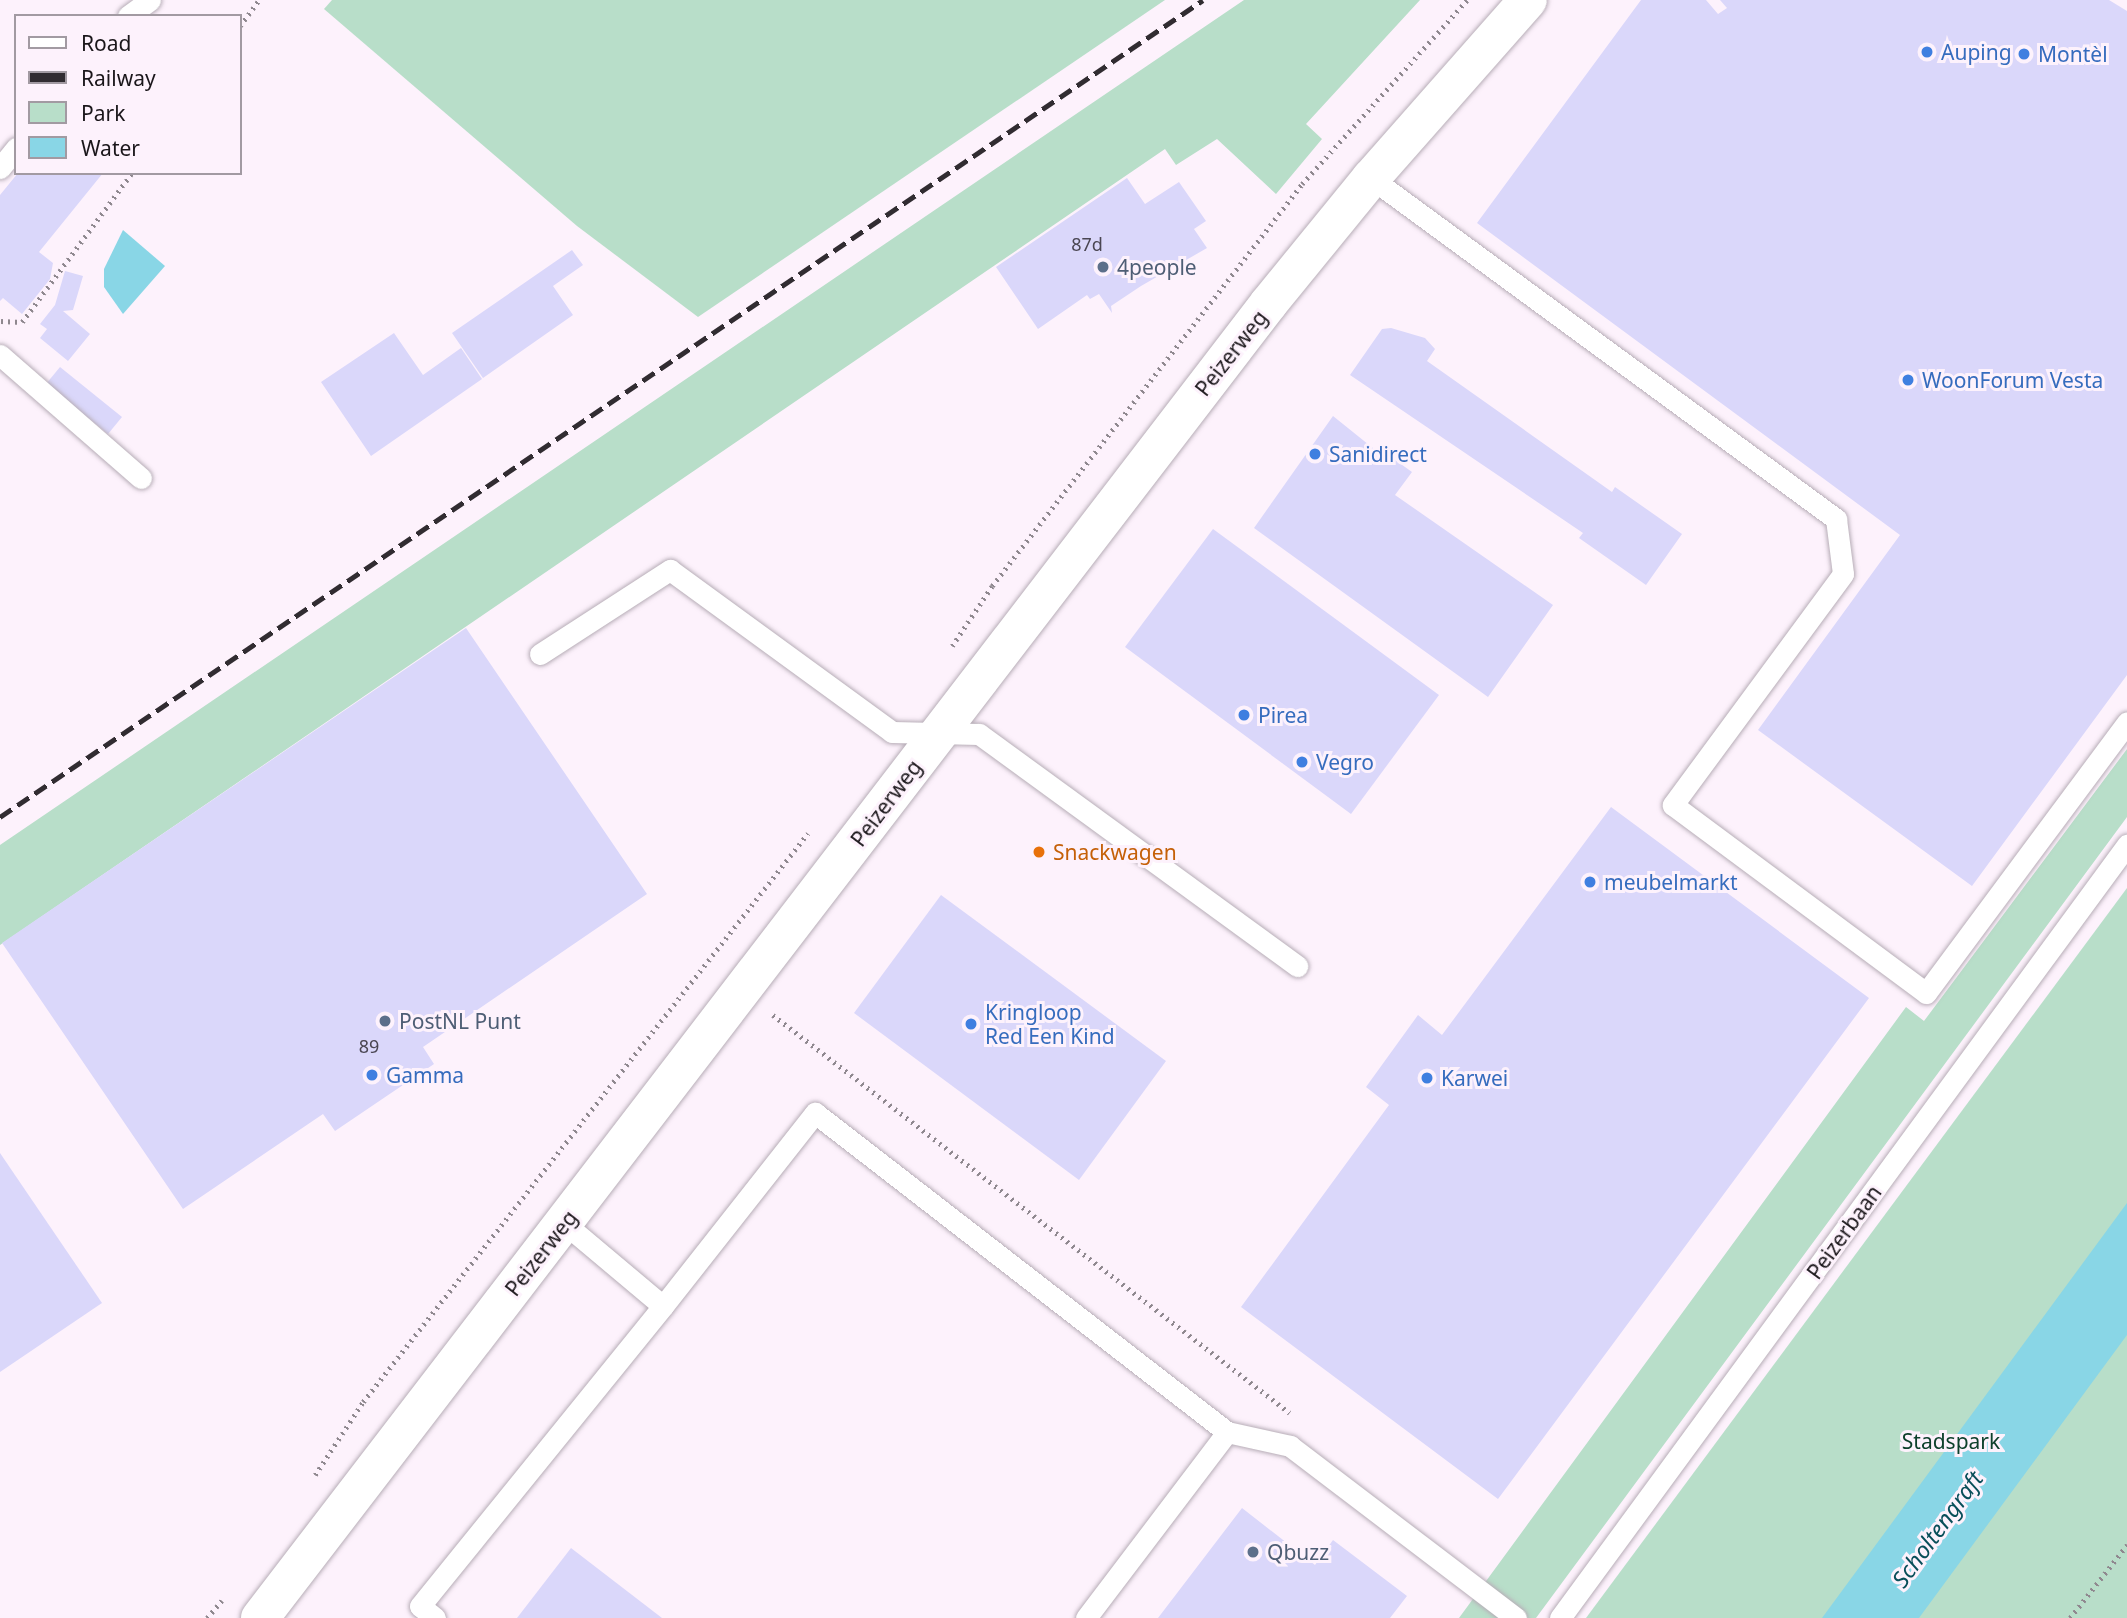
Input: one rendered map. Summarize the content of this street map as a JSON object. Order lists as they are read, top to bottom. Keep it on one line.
{"streets":{"street":["Peizerweg"],"lane":["Peizerbaan"]},"water":["Scholtengraft"],"parks":["Stadspark"],"places":["Auping","Montèl","4people","WoonForum Vesta","Sanidirect","Pirea","Vegro","Snackwagen","meubelmarkt","PostNL Punt","Kringloop Red Een Kind","Gamma","Karwei","Qbuzz"],"house_numbers":["87d","89"],"legend":["Road","Railway","Park","Water"]}
